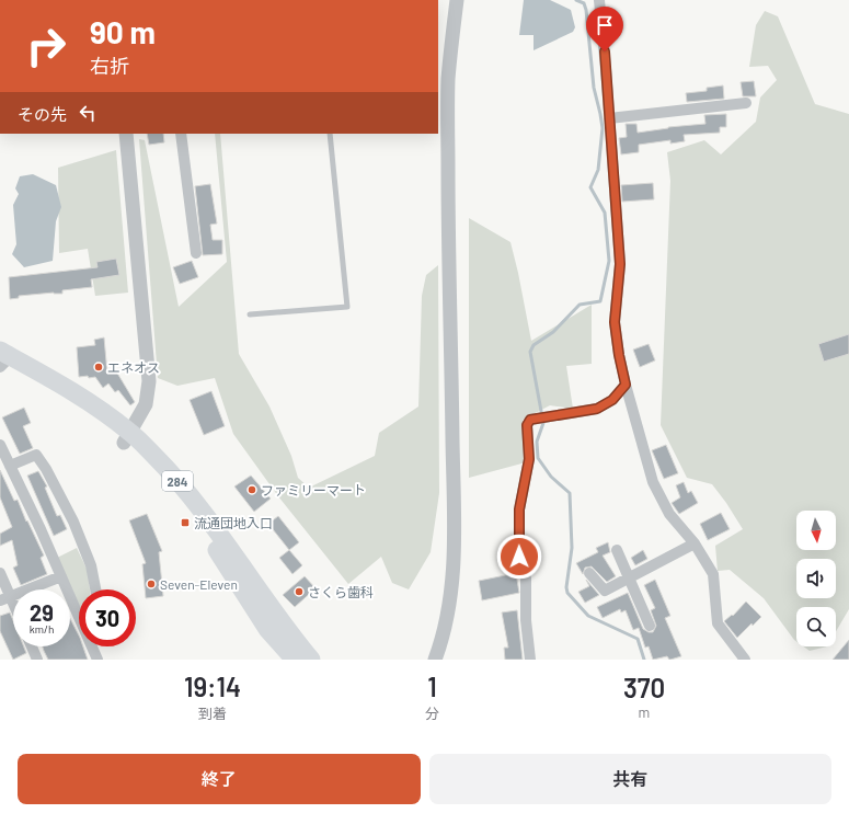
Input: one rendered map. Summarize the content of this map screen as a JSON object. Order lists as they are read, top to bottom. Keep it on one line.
{"streets":{"highway":["284"]},"places":{"other":["エネオス","ファミリーマート","Seven-Eleven","さくら歯科"],"transit":["流通団地入口"]},"north":"bottom","page":{"turn":["90 m","右折"],"then":"その先","speed":"29 km/h","limit":"30","eta":["19:14","到着","1","分","370","m"],"buttons":["終了","共有"]}}
